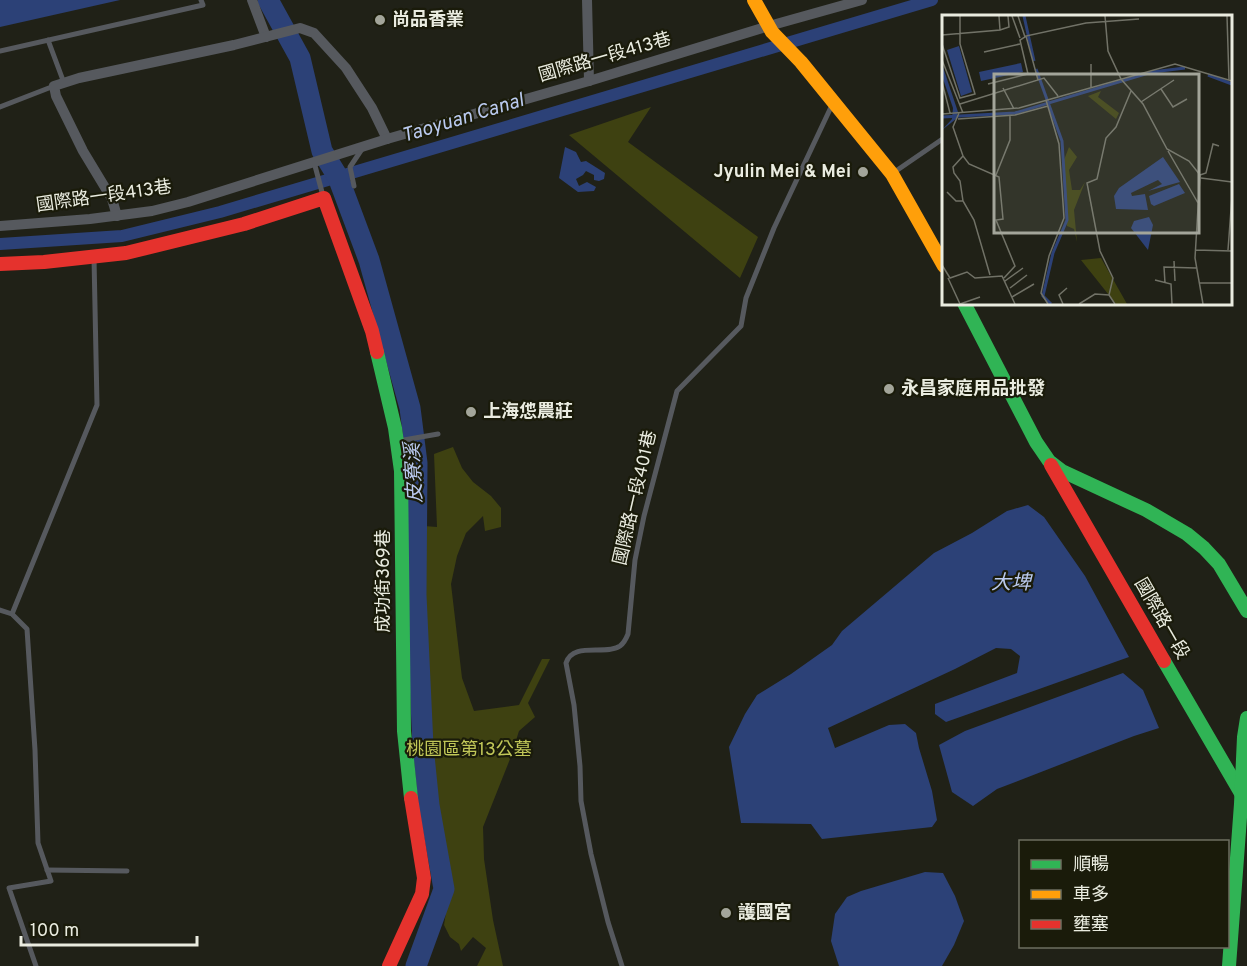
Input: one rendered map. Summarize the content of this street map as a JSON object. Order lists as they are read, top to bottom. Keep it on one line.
{"streets":{"street":["國際路一段413巷","成功街369巷","國際路一段"],"lane":["國際路一段401巷"]},"water":["Taoyuan Canal","皮寮溪","大埤"],"parks":["桃園區第13公墓"],"places":["尚品香業","Jyulin Mei & Mei","永昌家庭用品批發","上海怹農莊","護國宮"],"legend":["順暢","車多","壅塞"],"scale_bar":"100 m"}
